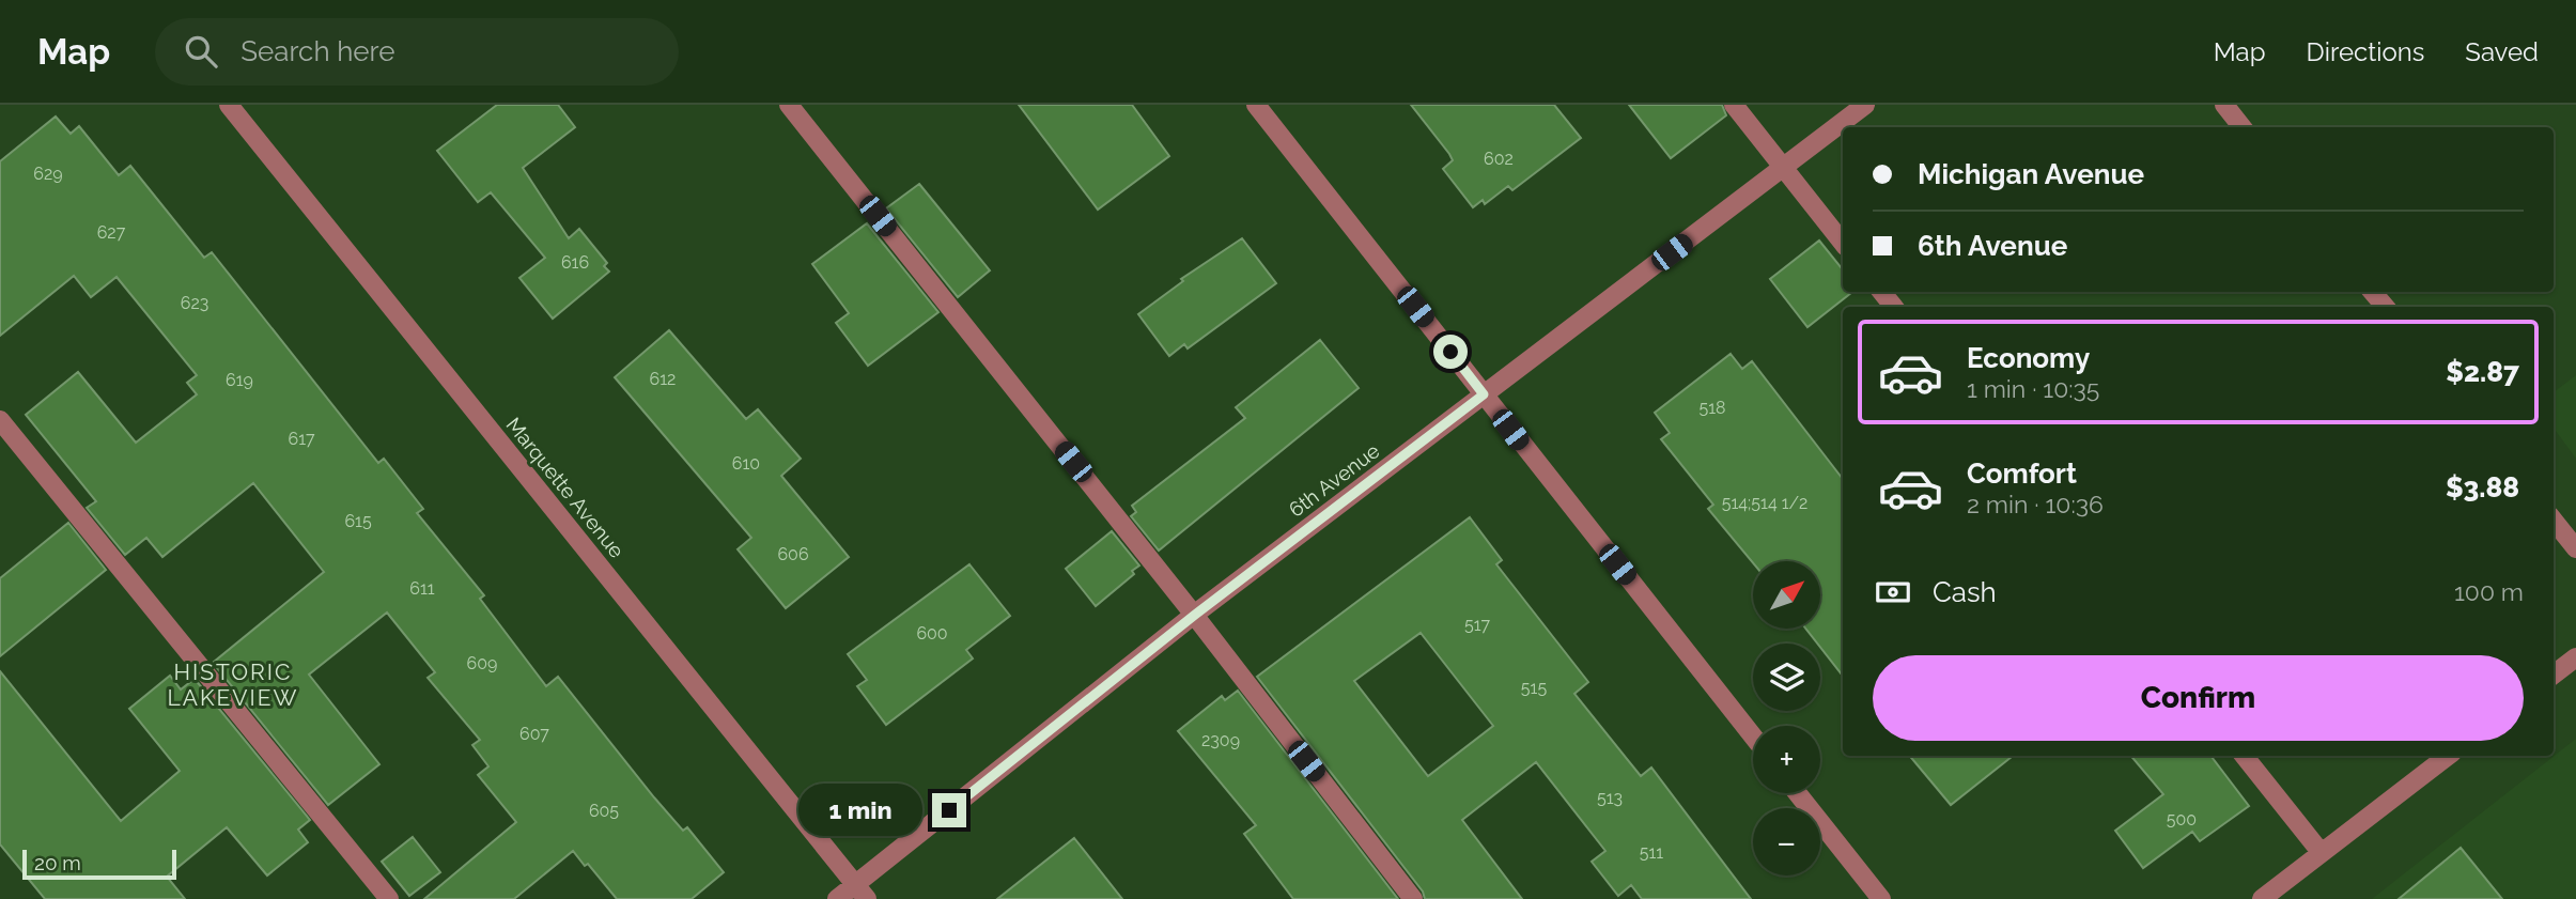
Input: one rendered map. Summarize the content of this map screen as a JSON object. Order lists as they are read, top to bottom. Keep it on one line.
{"streets":{"street":["6th Avenue","Marquette Avenue"]},"crossings":[["6th Avenue","Marquette Avenue"]],"districts":["HISTORIC LAKEVIEW"],"house_numbers":["602","629","627","616","623","612","619","518","617","610","514;514 1/2","615","606","611","517","600","609","515","607","2309","513","605","500","511"],"scale_bar":"20 m","north":"top right","page":{"header":"Map","search":"Search here","nav":["Map","Directions","Saved"],"banner":["Michigan Avenue","6th Avenue"],"list":[{"name":"Economy","note":"1 min · 10:35","value":"$2.87"},{"name":"Comfort","note":"2 min · 10:36","value":"$3.88"}],"pay":["Cash","100 m"],"map_buttons":["+","−"],"buttons":"Confirm","bubble":"1 min","scale":"20 m"}}
